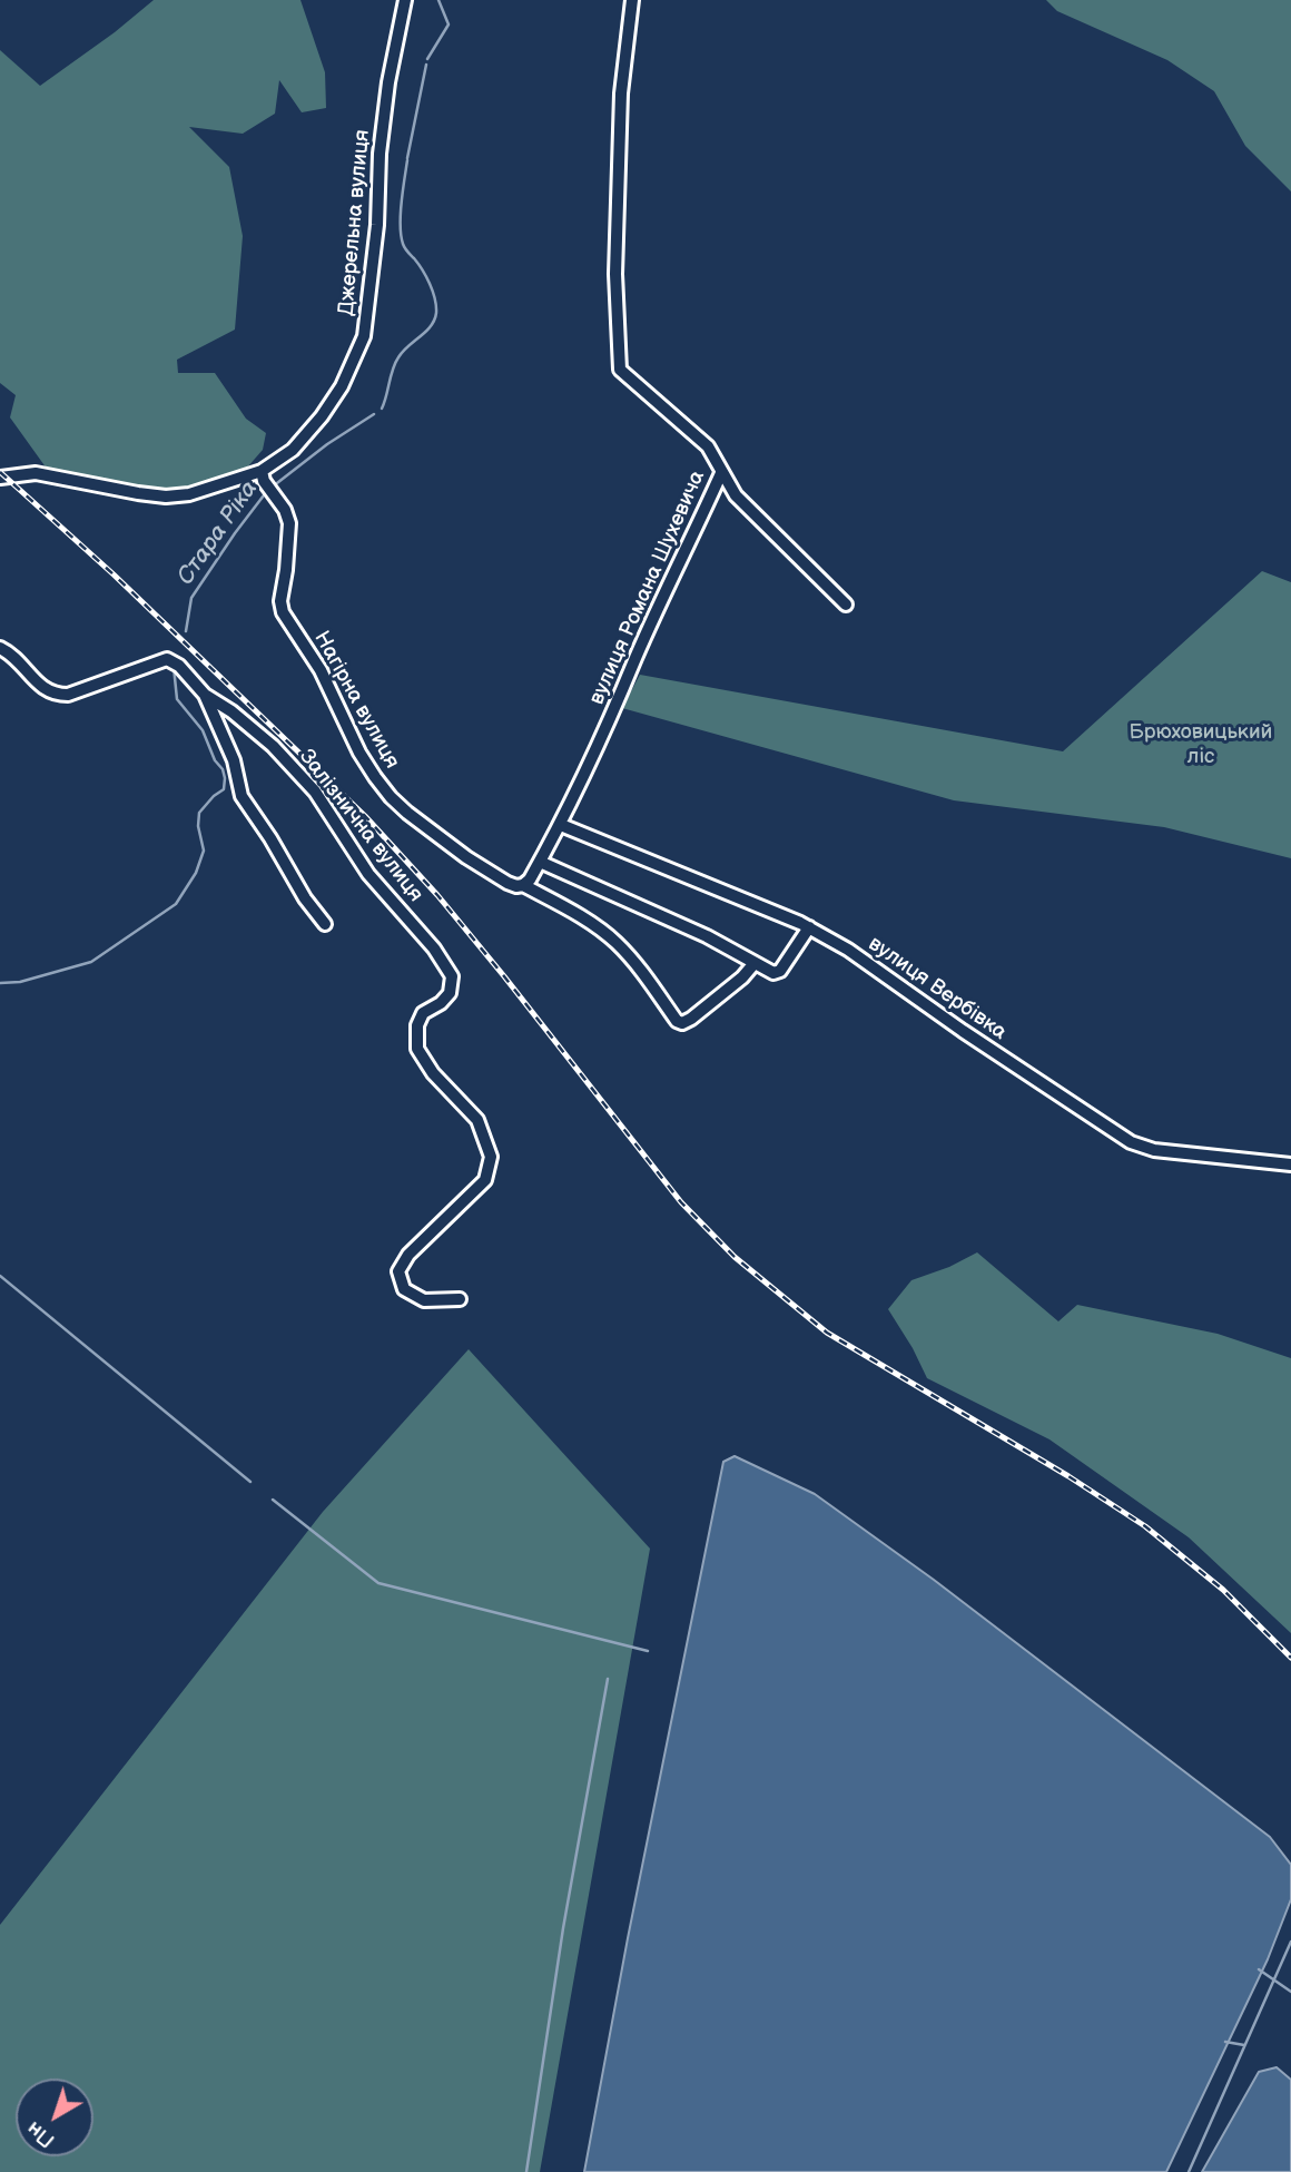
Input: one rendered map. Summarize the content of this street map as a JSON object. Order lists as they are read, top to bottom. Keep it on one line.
{"streets":{"street":["Джерельна вулиця","вулиця Романа Шухевича","Нагірна вулиця","Залізнична вулиця","вулиця Вербівка"]},"crossings":[["Джерельна вулиця","Нагірна вулиця"],["вулиця Романа Шухевича","Нагірна вулиця"],["вулиця Романа Шухевича","вулиця Вербівка"]],"water":["Стара Ріка"],"parks":["Брюховицький ліс"],"north":"bottom left"}
